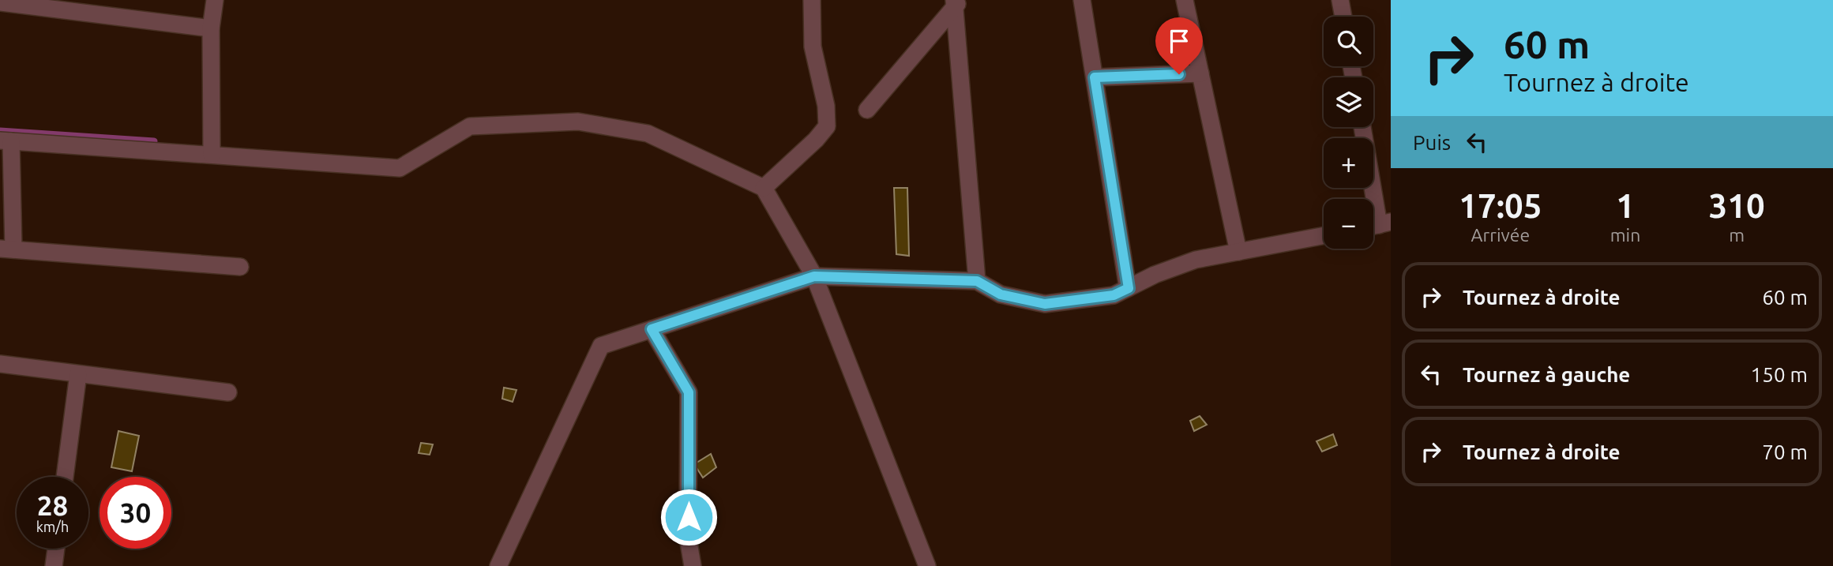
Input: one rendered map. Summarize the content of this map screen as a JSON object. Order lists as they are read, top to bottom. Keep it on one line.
{"page":{"turn":["60 m","Tournez à droite"],"map_buttons":["+","−"],"then":"Puis","eta":["17:05","Arrivée","1","min","310","m"],"list":[{"name":"Tournez à droite","value":"60 m"},{"name":"Tournez à gauche","value":"150 m"},{"name":"Tournez à droite","value":"70 m"}],"speed":"28 km/h","limit":"30"}}
